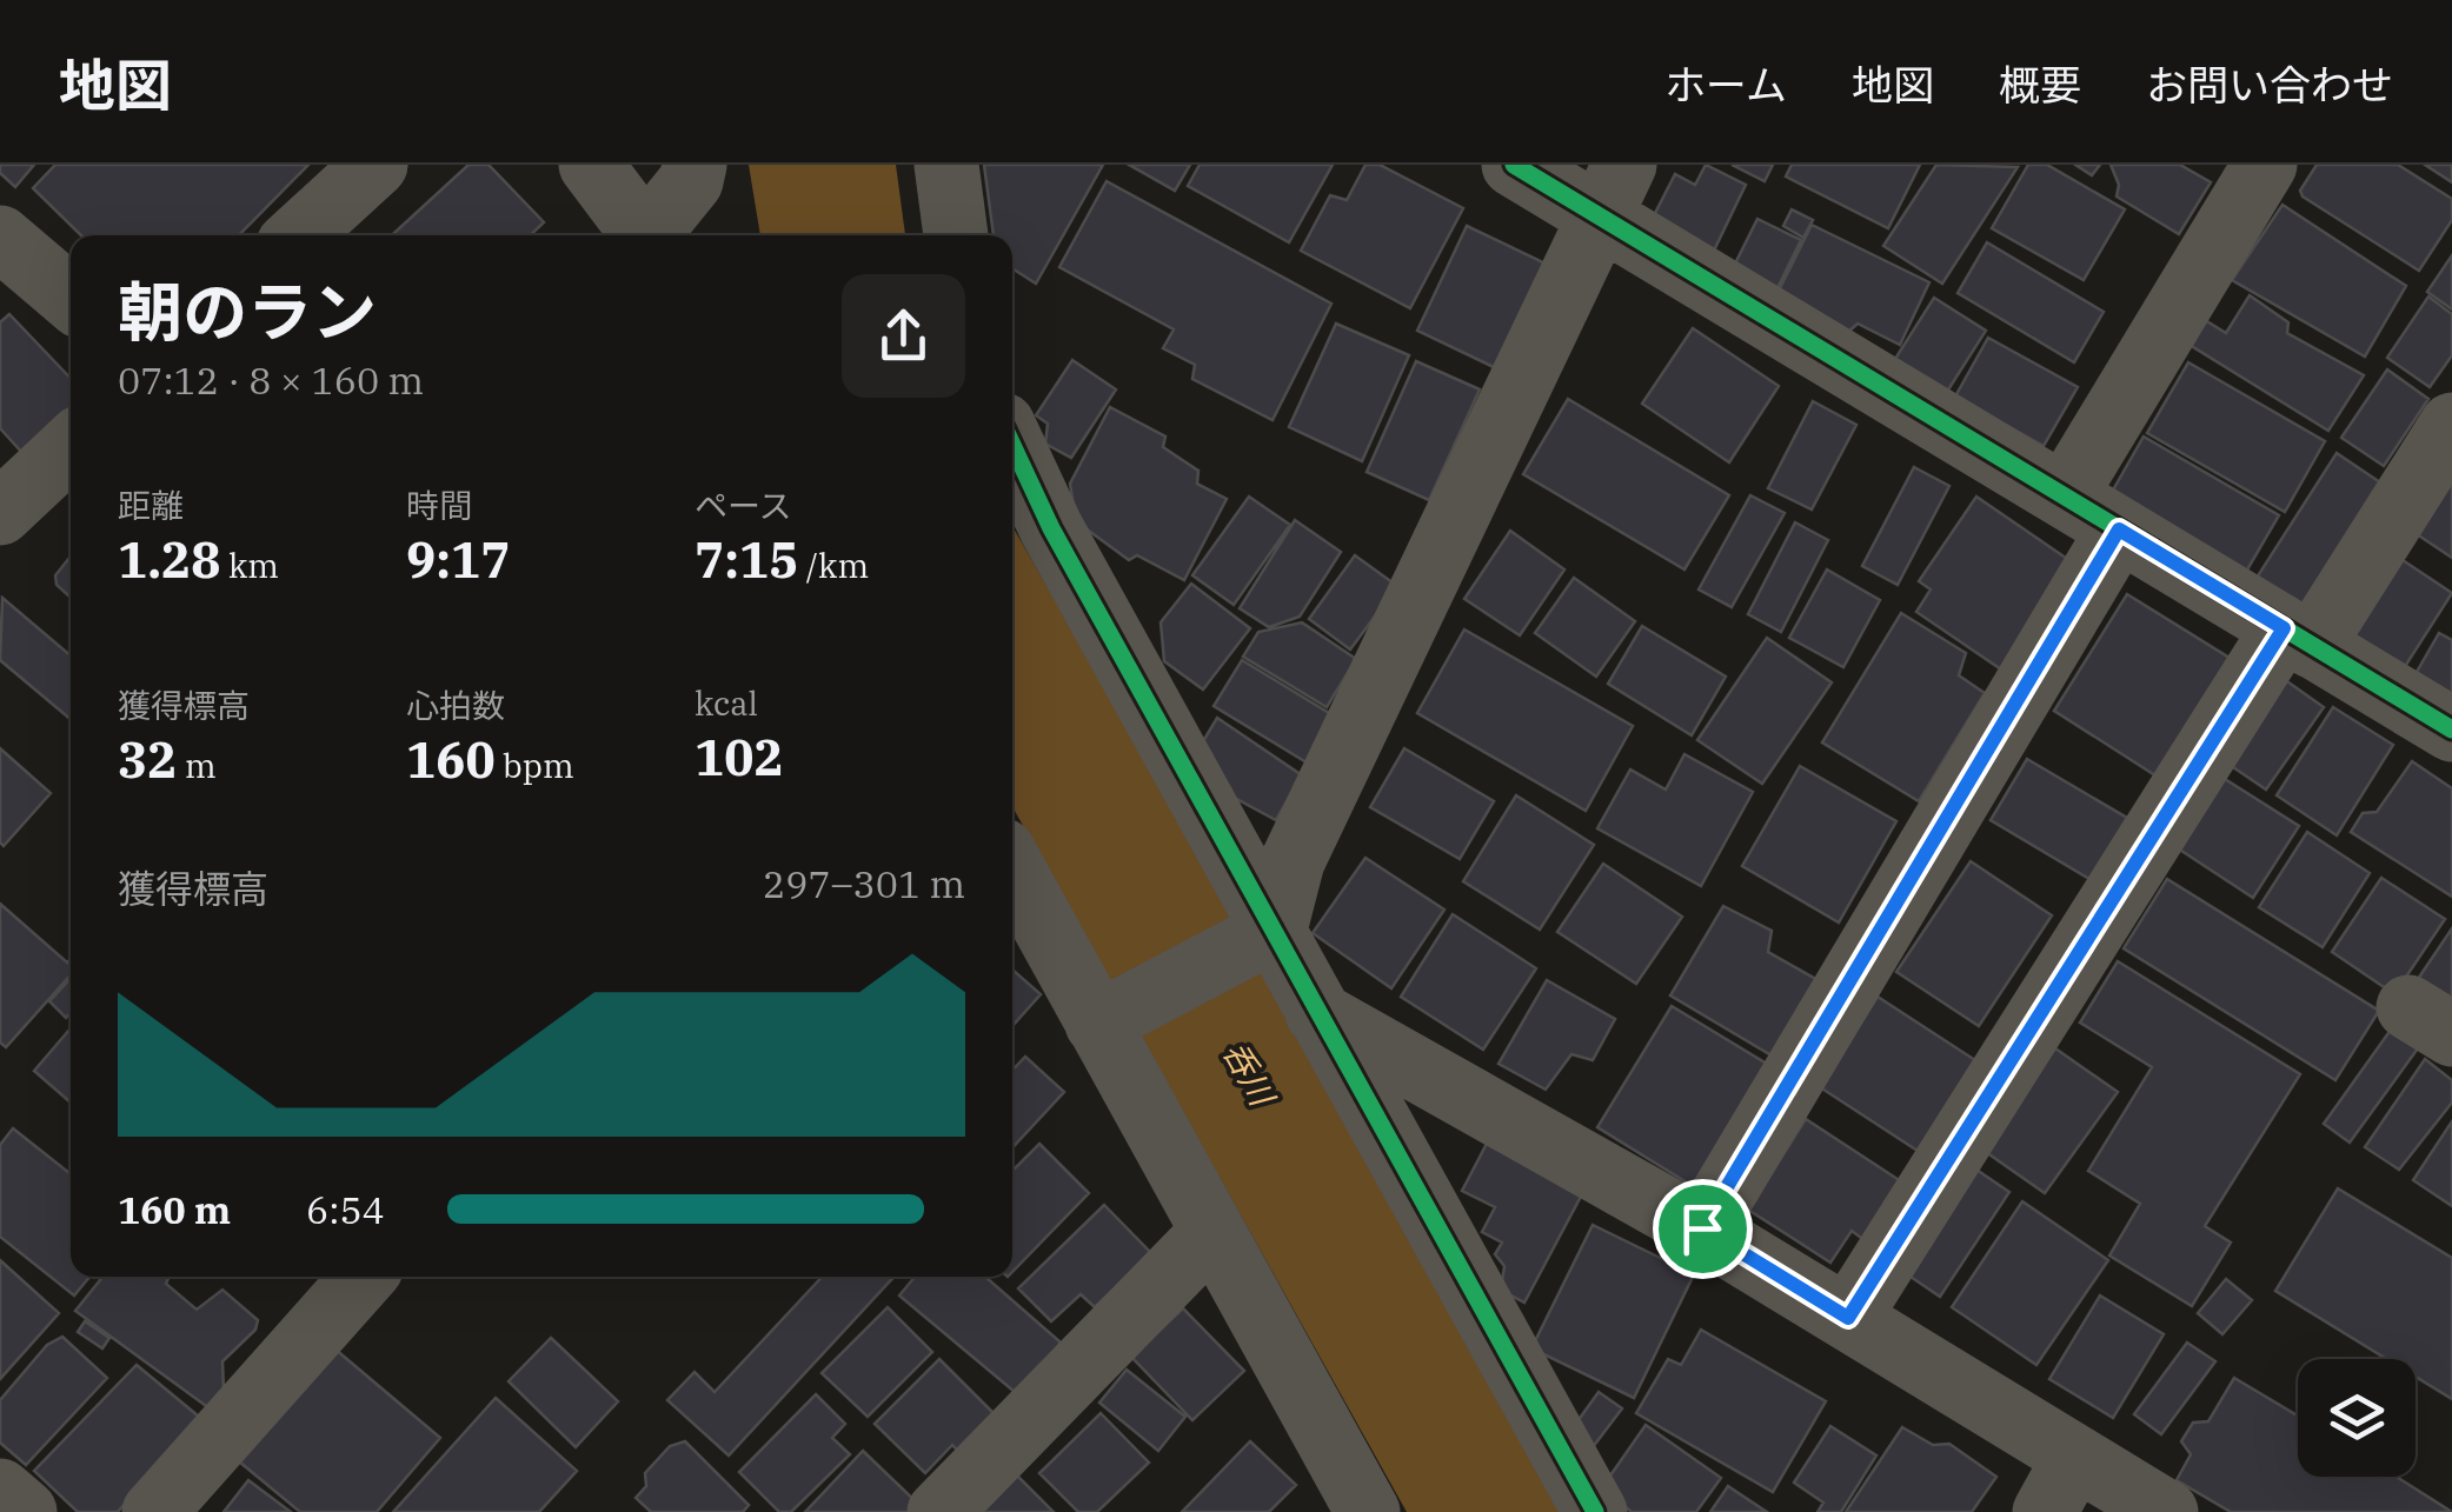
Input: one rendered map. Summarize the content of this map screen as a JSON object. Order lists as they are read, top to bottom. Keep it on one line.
{"water":["呑川"],"page":{"header":"地図","nav":["ホーム","地図","概要","お問い合わせ"],"heading":["朝のラン","07:12 · 8 × 160 m"],"stats":[["距離","1.28 km"],["時間","9:17"],["ペース","7:15 /km"],["獲得標高","32 m"],["心拍数","160 bpm"],["kcal","102"]],"chart":["獲得標高","297–301 m"],"list":[{"name":"160 m","note":"6:54"}]}}
